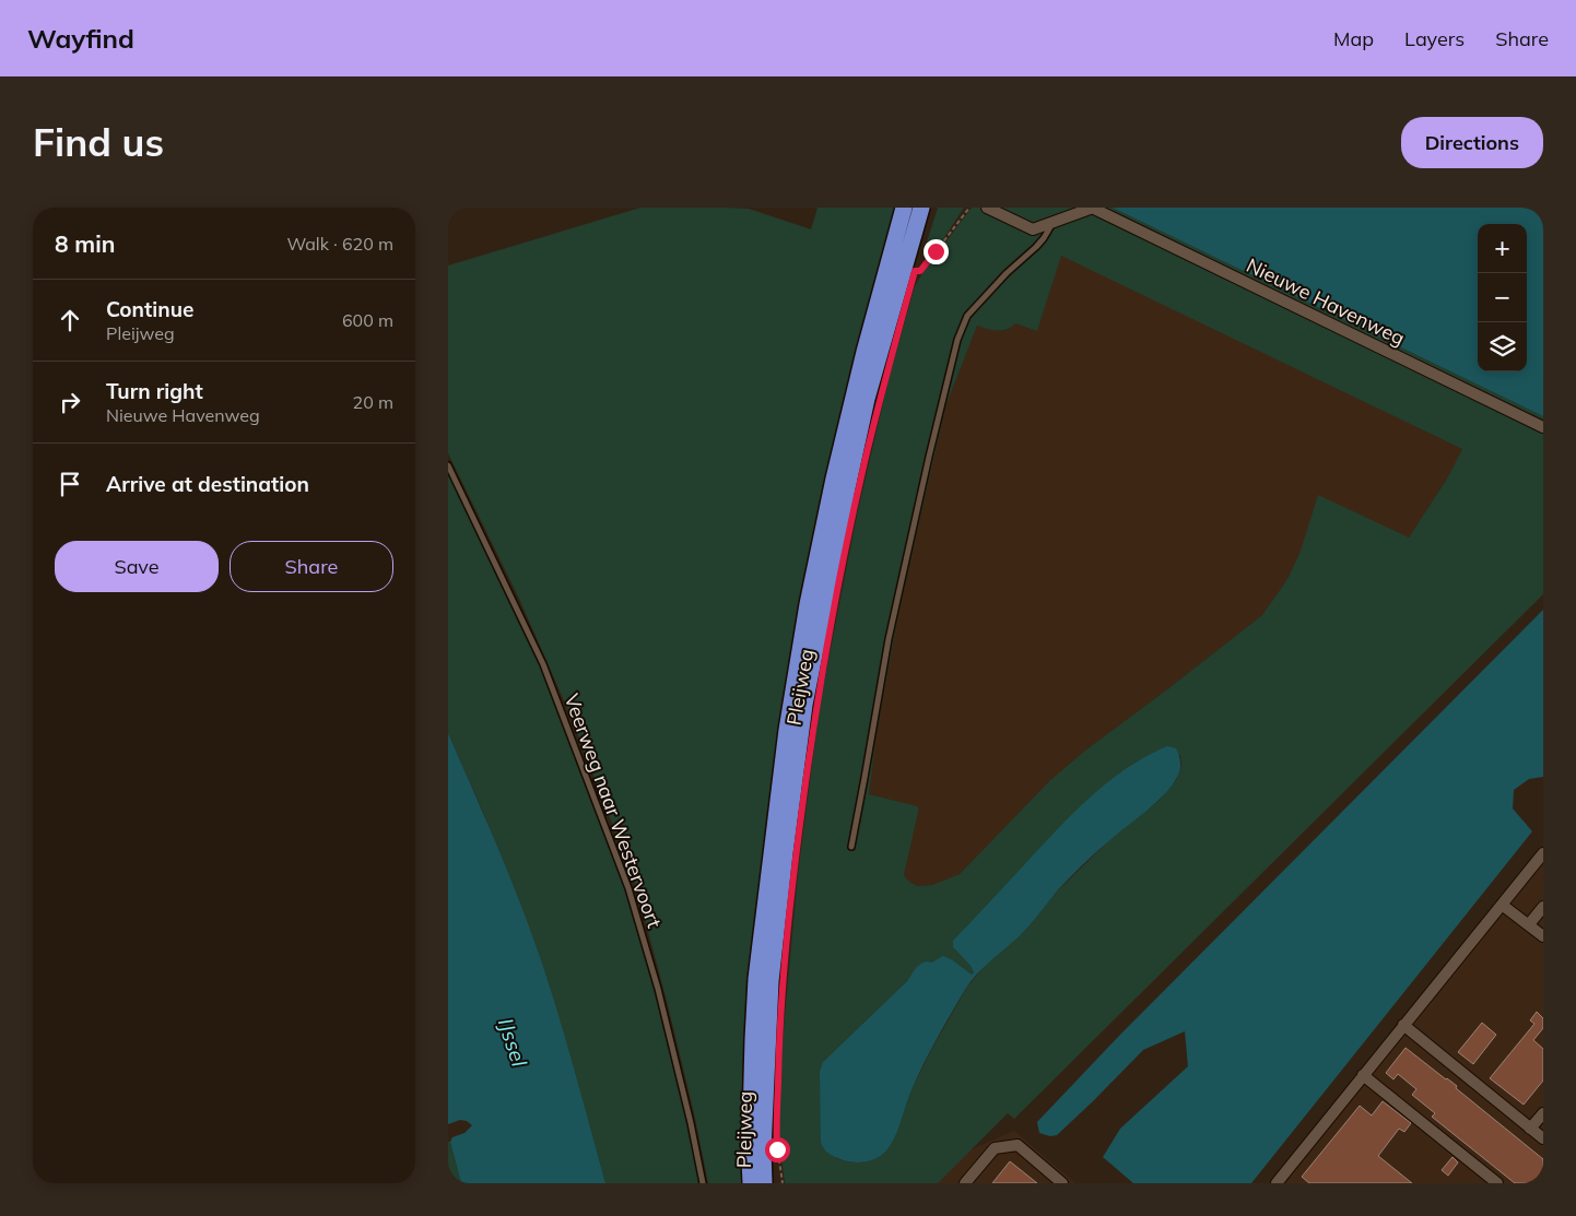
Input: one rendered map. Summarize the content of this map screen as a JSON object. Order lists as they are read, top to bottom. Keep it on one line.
{"streets":{"highway":["Pleijweg"],"street":["Nieuwe Havenweg"],"lane":["Veerweg naar Westervoort"]},"water":["IJssel"],"page":{"header":"Wayfind","nav":["Map","Layers","Share"],"buttons":["Directions",["Save","Share"]],"title":"Find us","heading":["8 min","Walk · 620 m"],"map_buttons":["+","−"],"list":[["Continue","Pleijweg","600 m"],["Turn right","Nieuwe Havenweg","20 m"],"Arrive at destination"]}}
